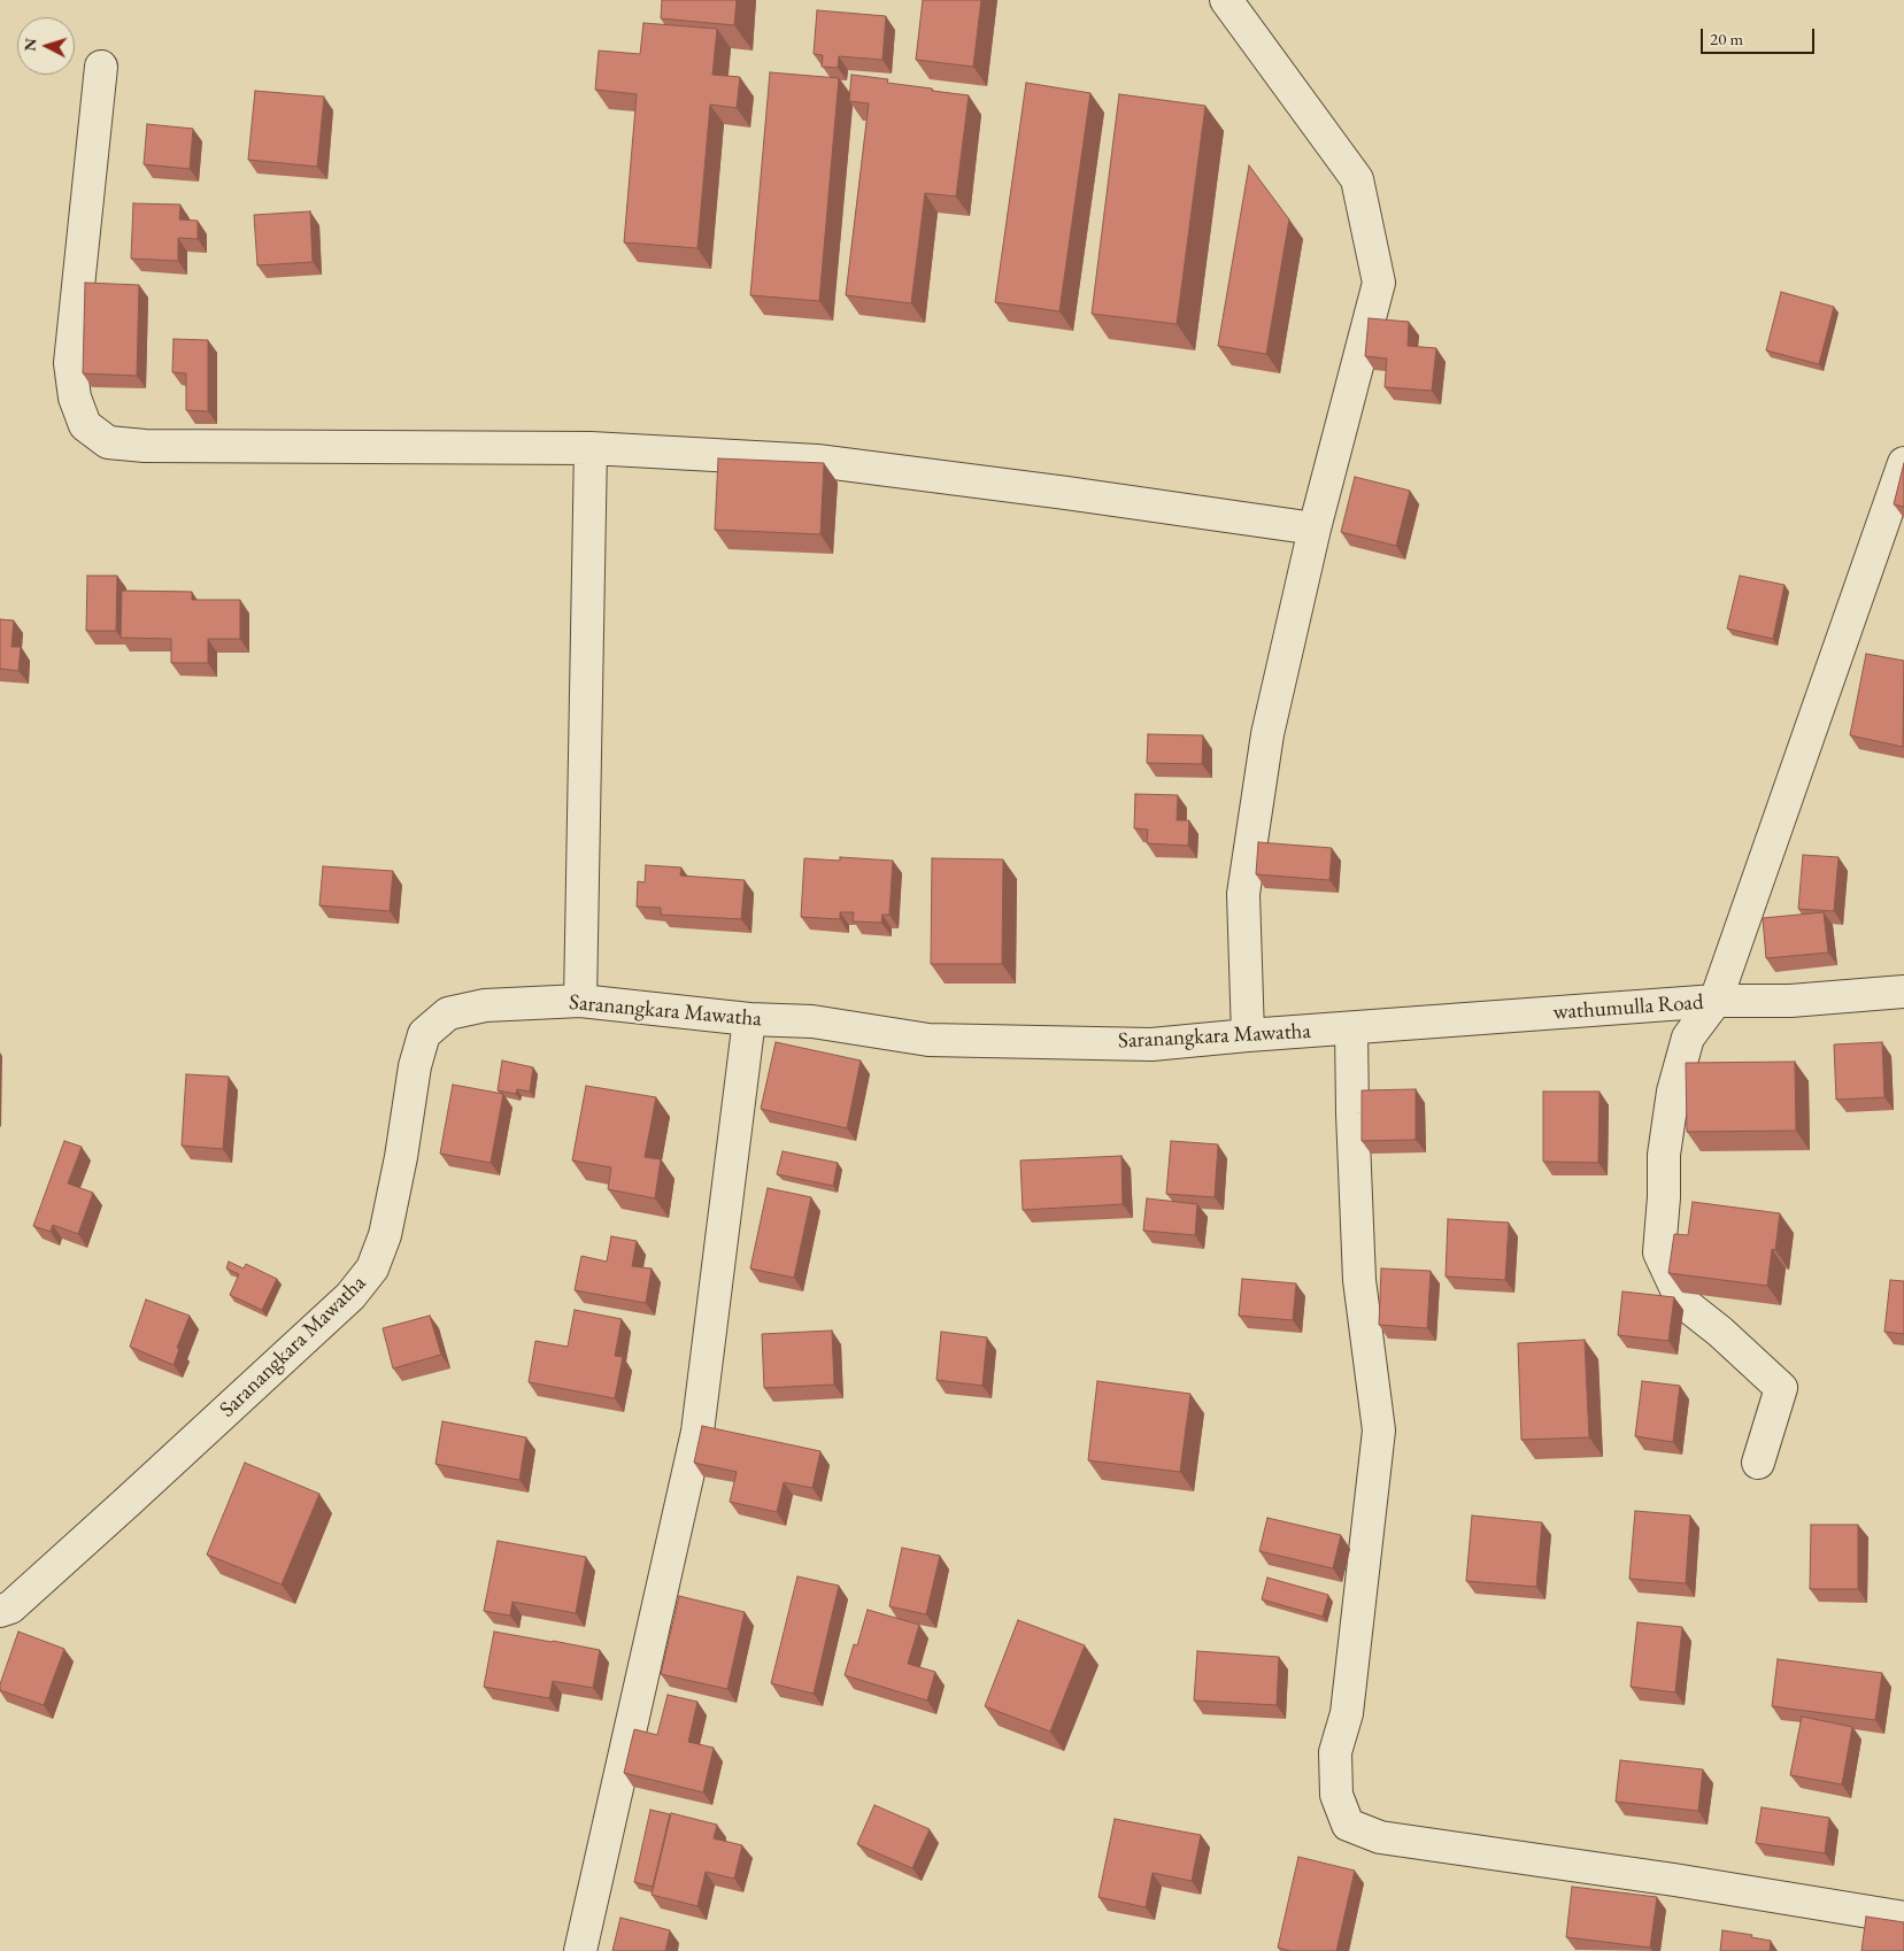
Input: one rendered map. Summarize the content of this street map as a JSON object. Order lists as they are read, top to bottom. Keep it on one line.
{"streets":{"street":["wathumulla Road","Saranangkara Mawatha"]},"crossings":[["wathumulla Road","Saranangkara Mawatha"]],"scale_bar":"20 m","north":"left"}
